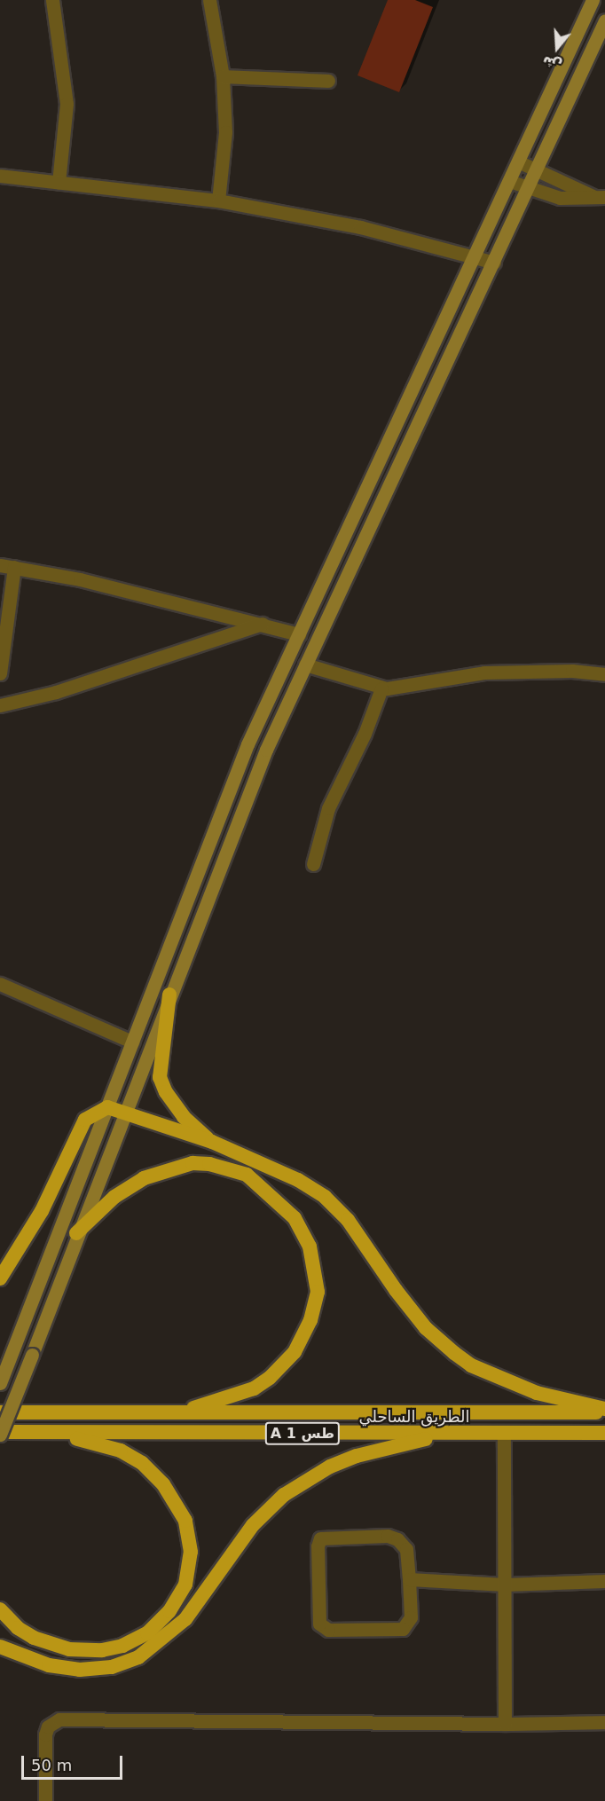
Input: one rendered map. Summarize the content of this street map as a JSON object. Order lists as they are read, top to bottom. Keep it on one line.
{"streets":{"highway":["الطريق الساحلي","A 1 طس"]},"scale_bar":"50 m","north":"bottom"}
